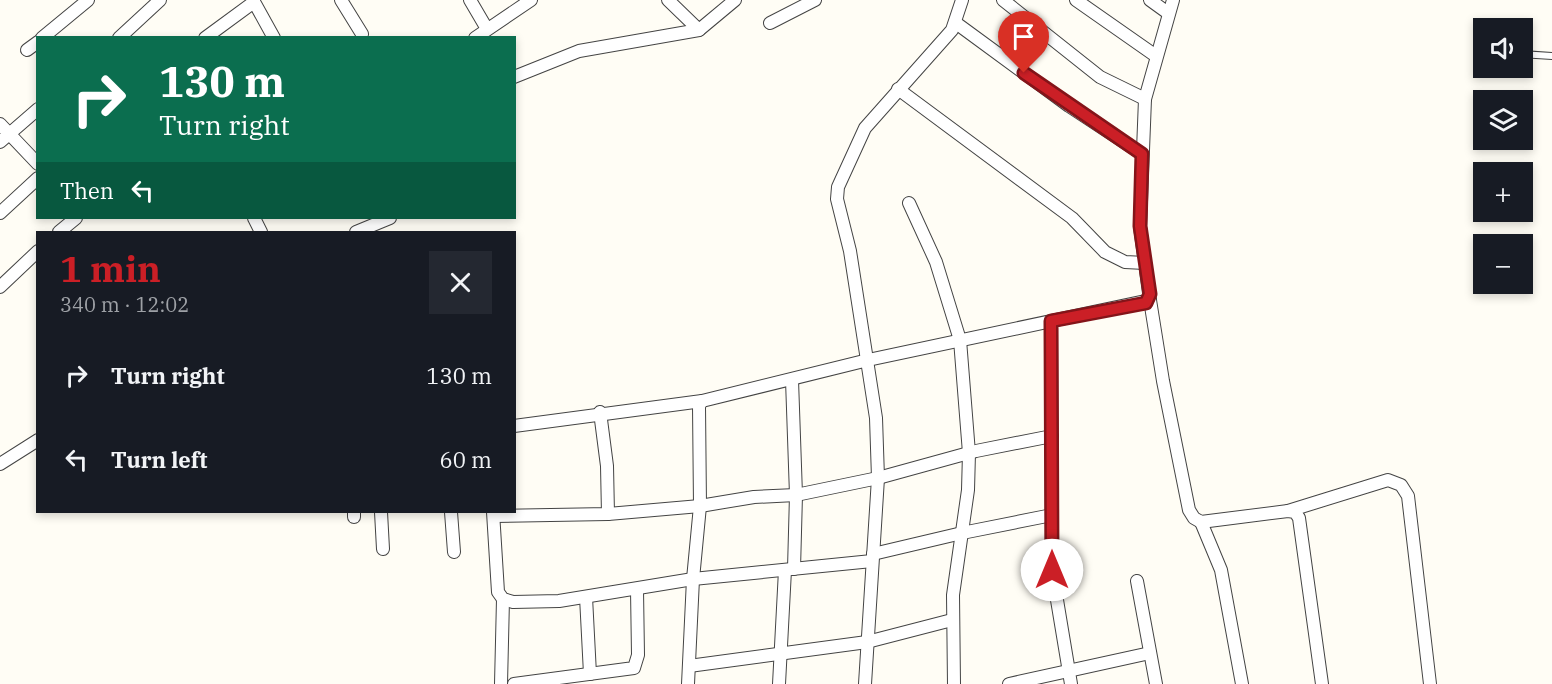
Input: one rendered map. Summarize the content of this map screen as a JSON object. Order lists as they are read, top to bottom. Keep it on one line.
{"page":{"map_buttons":["+","−"],"turn":["130 m","Turn right"],"then":"Then","heading":["1 min","340 m · 12:02"],"list":[{"name":"Turn right","value":"130 m"},{"name":"Turn left","value":"60 m"}]}}
